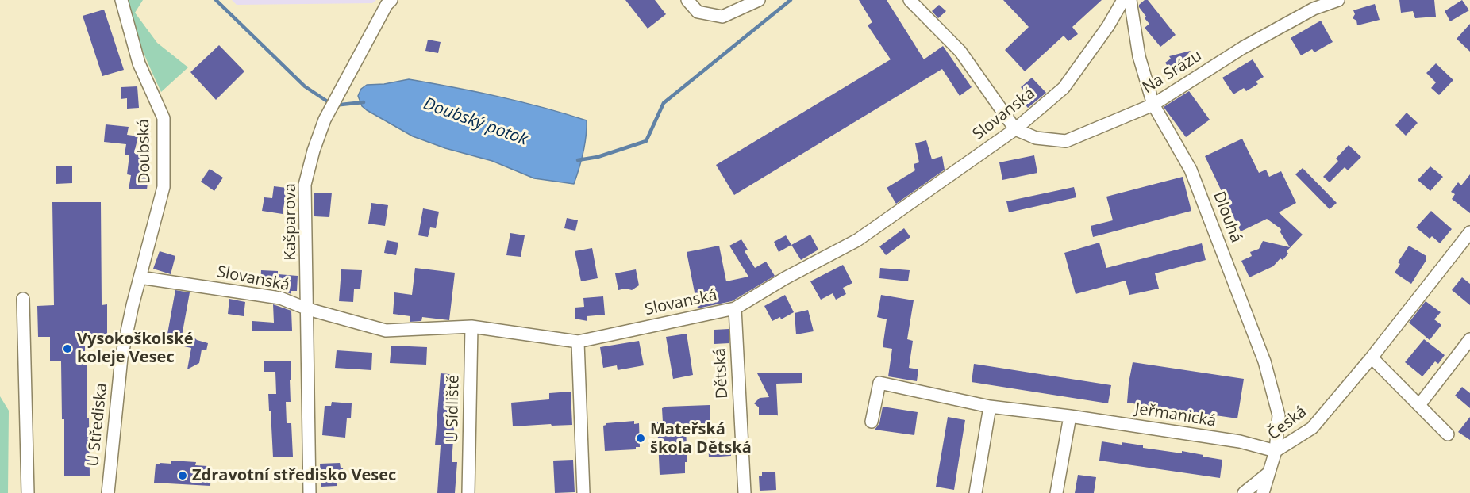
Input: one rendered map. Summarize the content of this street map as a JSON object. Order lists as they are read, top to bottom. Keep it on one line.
{"streets":{"street":["Na Srázu","Slovanská","Doubská","Dlouhá","Kašparova","Dětská","U Sídliště","Jeřmanická","Česká","U Střediska"]},"crossings":[["Na Srázu","Slovanská"],["Na Srázu","Dlouhá"],["Slovanská","Doubská"],["Slovanská","Kašparova"],["Slovanská","Dětská"],["Slovanská","U Sídliště"],["Slovanská","U Střediska"],["Doubská","U Střediska"],["Dlouhá","Jeřmanická"],["Dlouhá","Česká"],["Jeřmanická","Česká"]],"water":["Doubský potok"],"places":["Vysokoškolské koleje Vesec","Mateřská škola Dětská","Zdravotní středisko Vesec"]}
